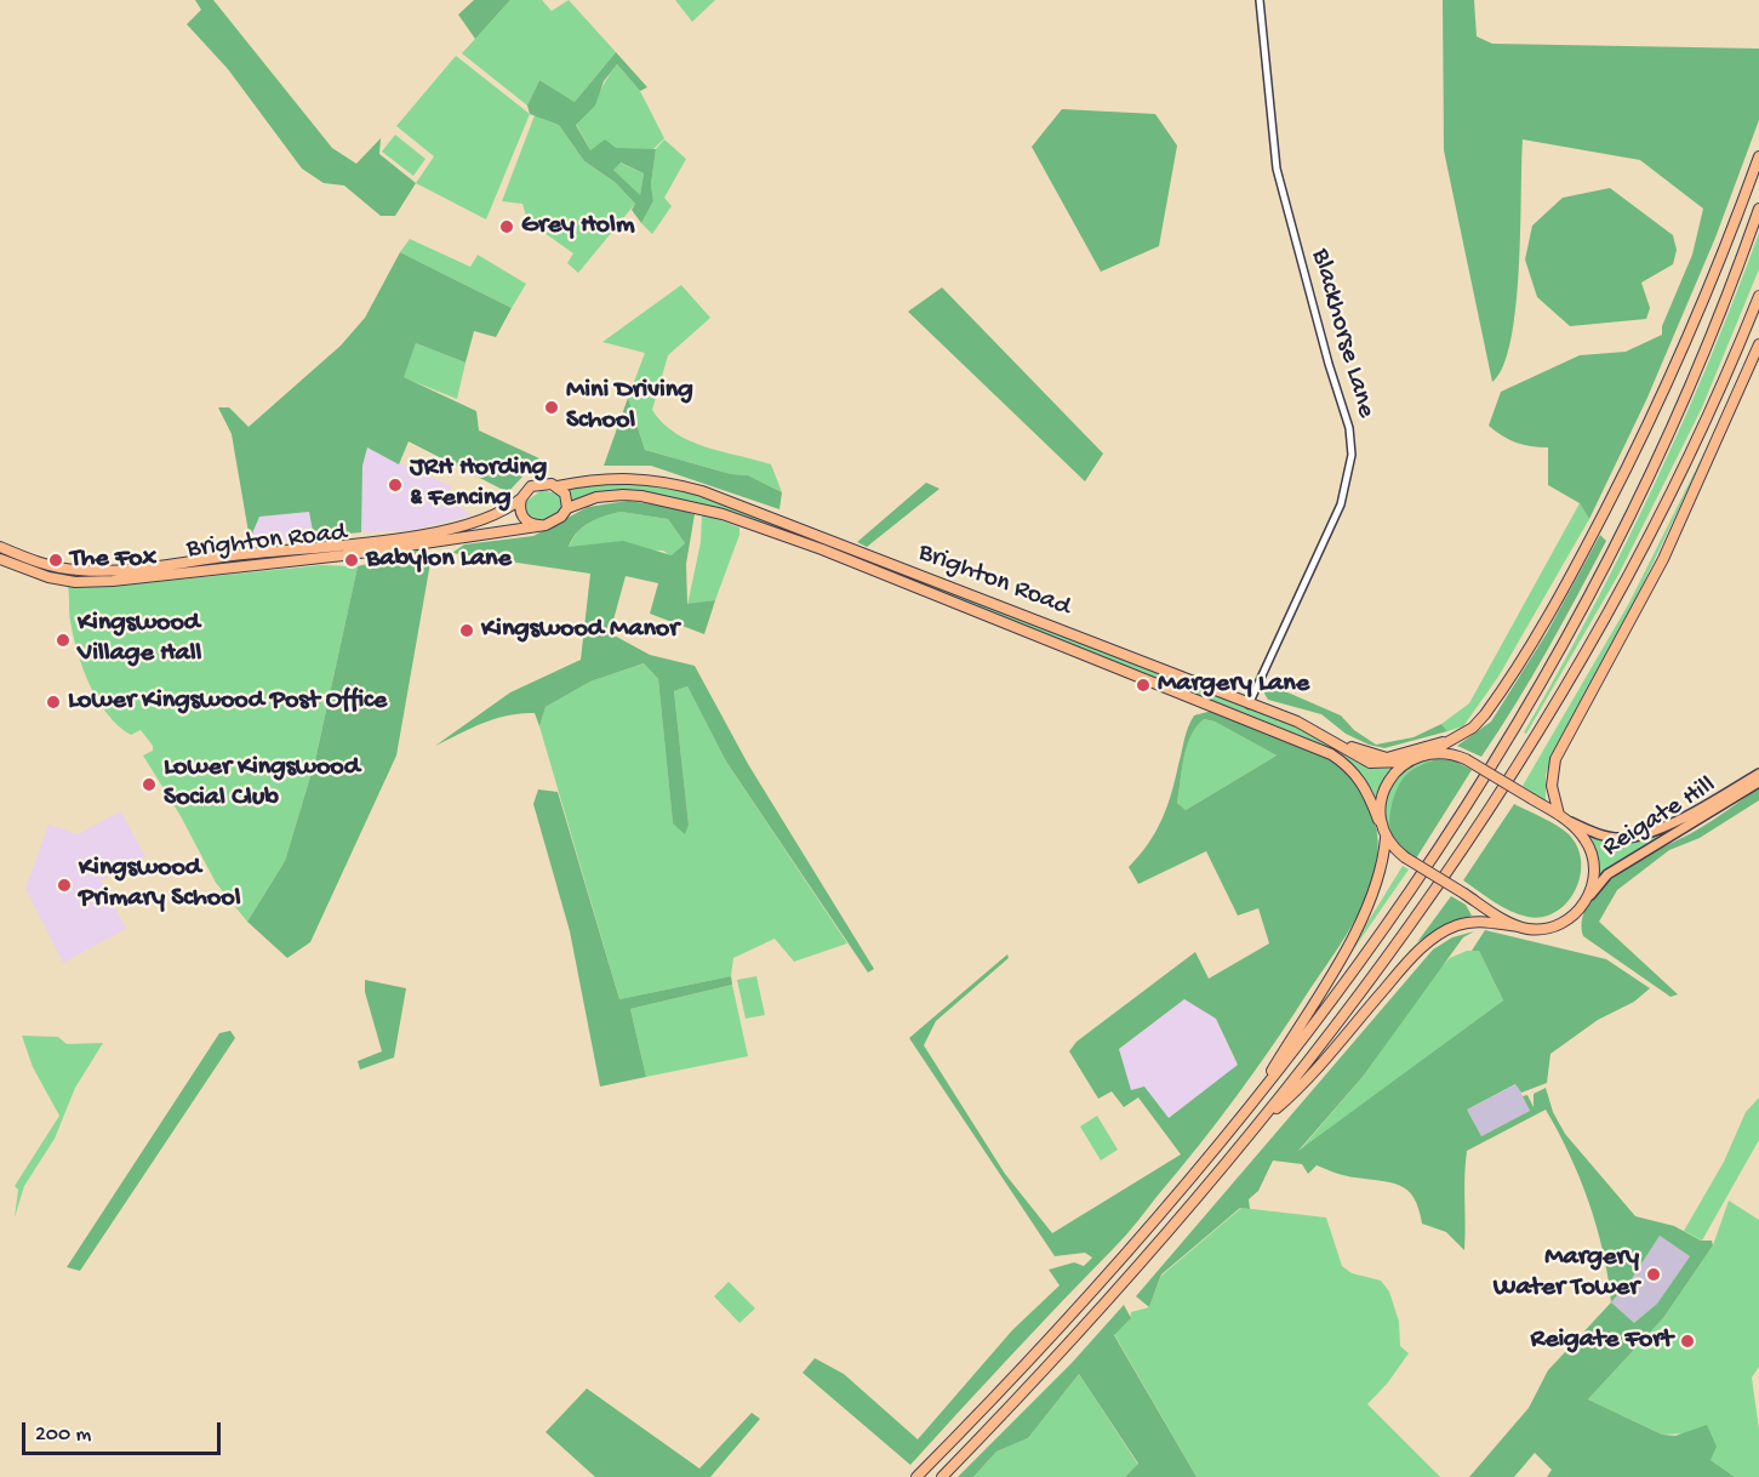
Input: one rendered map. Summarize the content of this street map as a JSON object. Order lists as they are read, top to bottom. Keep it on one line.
{"streets":{"highway":["Brighton Road"],"main road":["Reigate Hill"],"street":["Blackhorse Lane"]},"crossings":[["Blackhorse Lane","Brighton Road"]],"places":["Grey Holm","Mini Driving School","JRH Hording & Fencing","The Fox","Babylon Lane","Kingswood Manor","Kingswood Village Hall","Margery Lane","Lower Kingswood Post Office","Lower Kingswood Social Club","Kingswood Primary School","Margery Water Tower","Reigate Fort"],"scale_bar":"200 m"}
